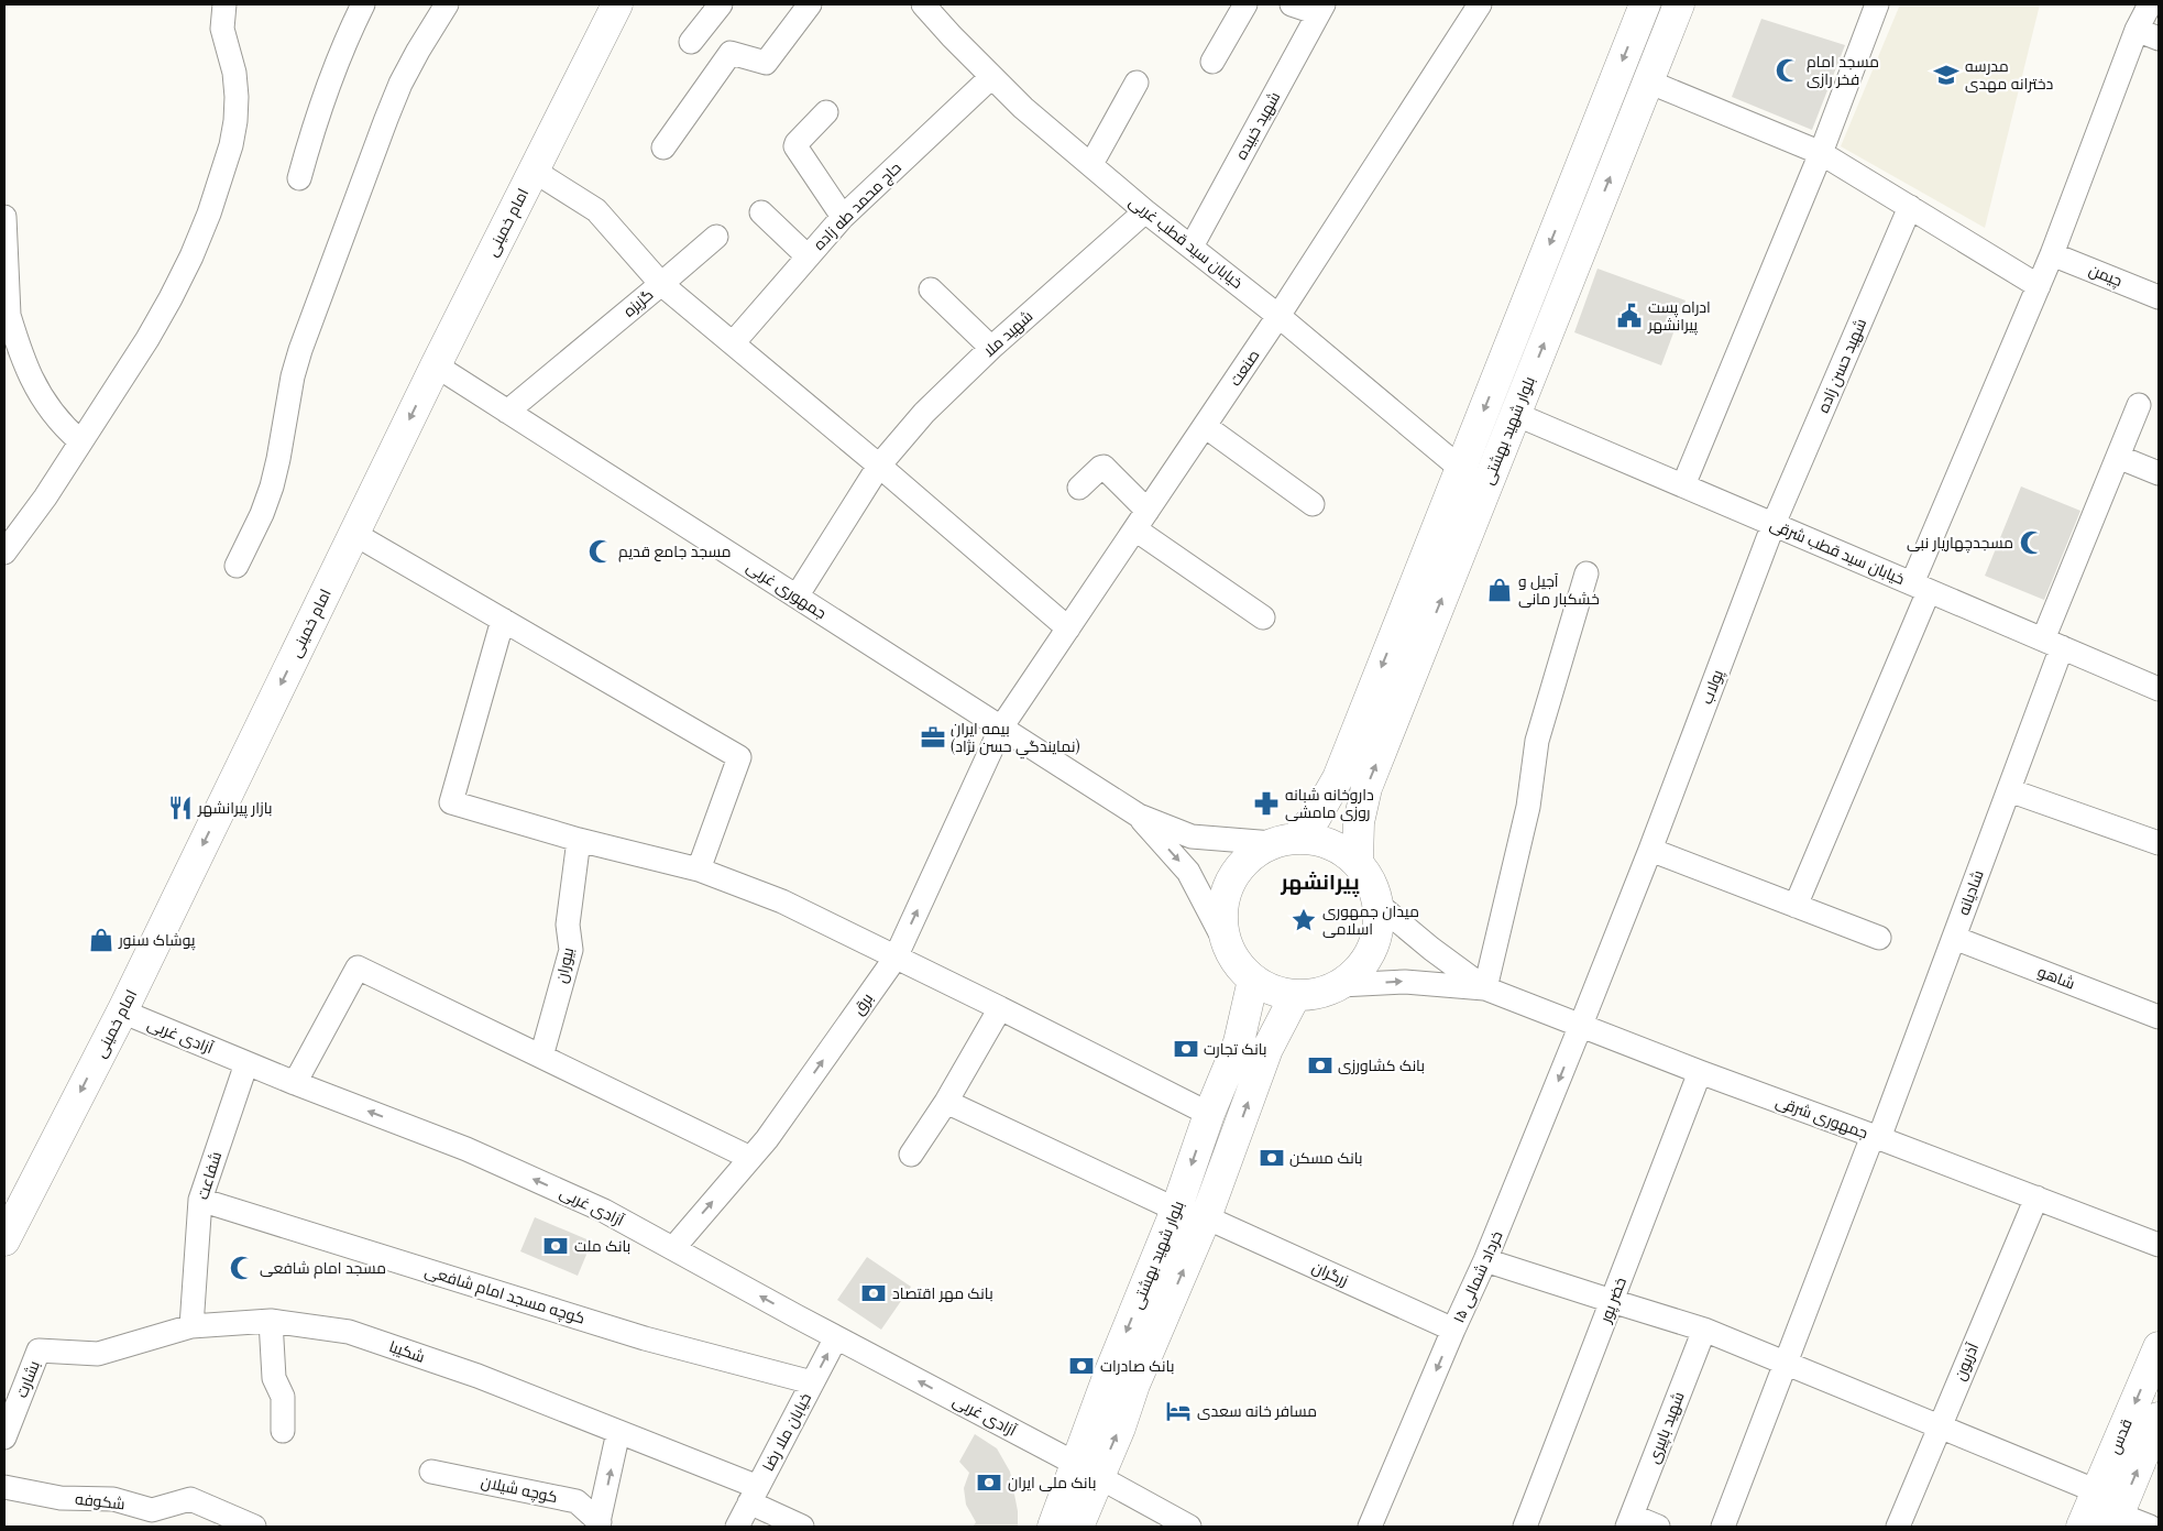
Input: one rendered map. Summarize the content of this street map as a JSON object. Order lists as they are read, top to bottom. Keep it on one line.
{"streets":{"main road":["امام خمینی","بلوار شهید بهشتی","قدس"],"street":["شهید خبیده","حاج محمد طه زاده","خیابان سید قطب غربی","چیمن","گزیزه","شهید ملا","شهید حسن زاده","صنعت","خیابان سید قطب شرقی","جمهوری غربی","پولاب","شادیانه","بیوران","شاهو","برق","آزادی غربی","جمهوری شرقی","شفاعت","زرگران","۱۵ خرداد شمالی","کوچه مسجد امام شافعی","خضر پور","شکیبا","آذریون","بشارت","شهید باپیری","خیابان ملا رضا","کوچه شیلان","شکوفه"]},"crossings":[["شهید خبیده","خیابان سید قطب غربی"],["حاج محمد طه زاده","خیابان سید قطب غربی"],["امام خمینی","گزیزه"],["امام خمینی","جمهوری غربی"],["امام خمینی","آزادی غربی"],["خیابان سید قطب غربی","شهید ملا"],["خیابان سید قطب غربی","صنعت"],["خیابان سید قطب غربی","بلوار شهید بهشتی"],["گزیزه","جمهوری غربی"],["شهید ملا","جمهوری غربی"],["شهید حسن زاده","خیابان سید قطب شرقی"],["شهید حسن زاده","پولاب"],["صنعت","جمهوری غربی"],["صنعت","برق"],["بلوار شهید بهشتی","خیابان سید قطب شرقی"],["بلوار شهید بهشتی","آزادی غربی"],["بلوار شهید بهشتی","زرگران"],["خیابان سید قطب شرقی","پولاب"],["خیابان سید قطب شرقی","شادیانه"],["جمهوری غربی","برق"],["پولاب","جمهوری شرقی"],["پولاب","۱۵ خرداد شمالی"],["شادیانه","شاهو"],["شادیانه","جمهوری شرقی"],["برق","آزادی غربی"],["آزادی غربی","شفاعت"],["آزادی غربی","خیابان ملا رضا"],["جمهوری شرقی","۱۵ خرداد شمالی"],["جمهوری شرقی","خضر پور"],["جمهوری شرقی","آذریون"],["شفاعت","کوچه مسجد امام شافعی"],["شفاعت","شکیبا"],["زرگران","۱۵ خرداد شمالی"],["کوچه مسجد امام شافعی","خیابان ملا رضا"],["شکیبا","بشارت"],["شکیبا","خیابان ملا رضا"],["شکیبا","کوچه شیلان"]],"one_way":["امام خمینی","برق","آزادی غربی","۱۵ خرداد شمالی"],"districts":["پیرانشهر"],"places":{"mosque":["مسجد امام فخر رازی","مسجدچهاریار نبی","مسجد جامع قدیم","مسجد امام شافعی"],"school or university":["مدرسه دخترانه مهدی"],"public building":["ادراه پست پیرانشهر"],"shop":["آجیل و خشکبار مانی","پوشاک سنور"],"office":["بيمه ايران (نمايندگي حسن نژاد)"],"pharmacy":["داروخانه شبانه روزی مامشی"],"restaurant":["بازار پیرانشهر"],"place":["میدان جمهوری اسلامی"],"bank":["بانک تجارت","بانک کشاورزی","بانک مسکن","بانک ملت","بانک مهر اقتصاد","بانک صادرات","بانک ملی ایران"],"hotel":["مسافر خانه سعدی"]}}
